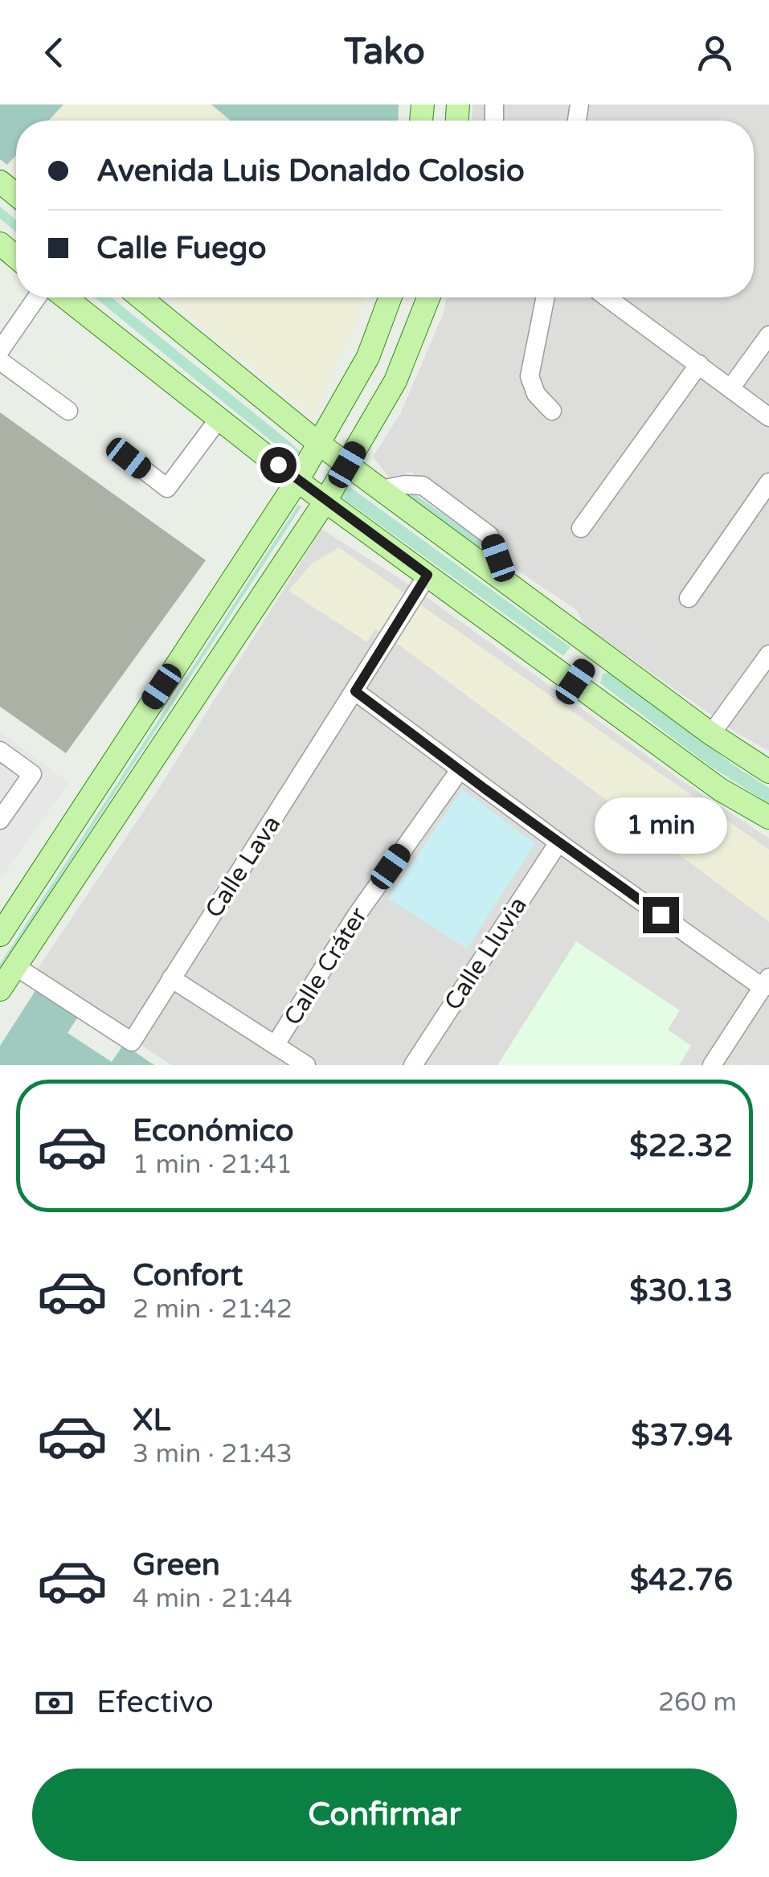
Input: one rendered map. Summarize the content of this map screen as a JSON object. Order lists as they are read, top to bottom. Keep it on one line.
{"streets":{"street":["Calle Lava","Calle Lluvia","Calle Cráter"]},"page":{"header":"Tako","banner":["Avenida Luis Donaldo Colosio","Calle Fuego"],"bubble":"1 min","list":[{"name":"Económico","note":"1 min · 21:41","value":"$22.32"},{"name":"Confort","note":"2 min · 21:42","value":"$30.13"},{"name":"XL","note":"3 min · 21:43","value":"$37.94"},{"name":"Green","note":"4 min · 21:44","value":"$42.76"}],"pay":["Efectivo","260 m"],"buttons":"Confirmar"}}
